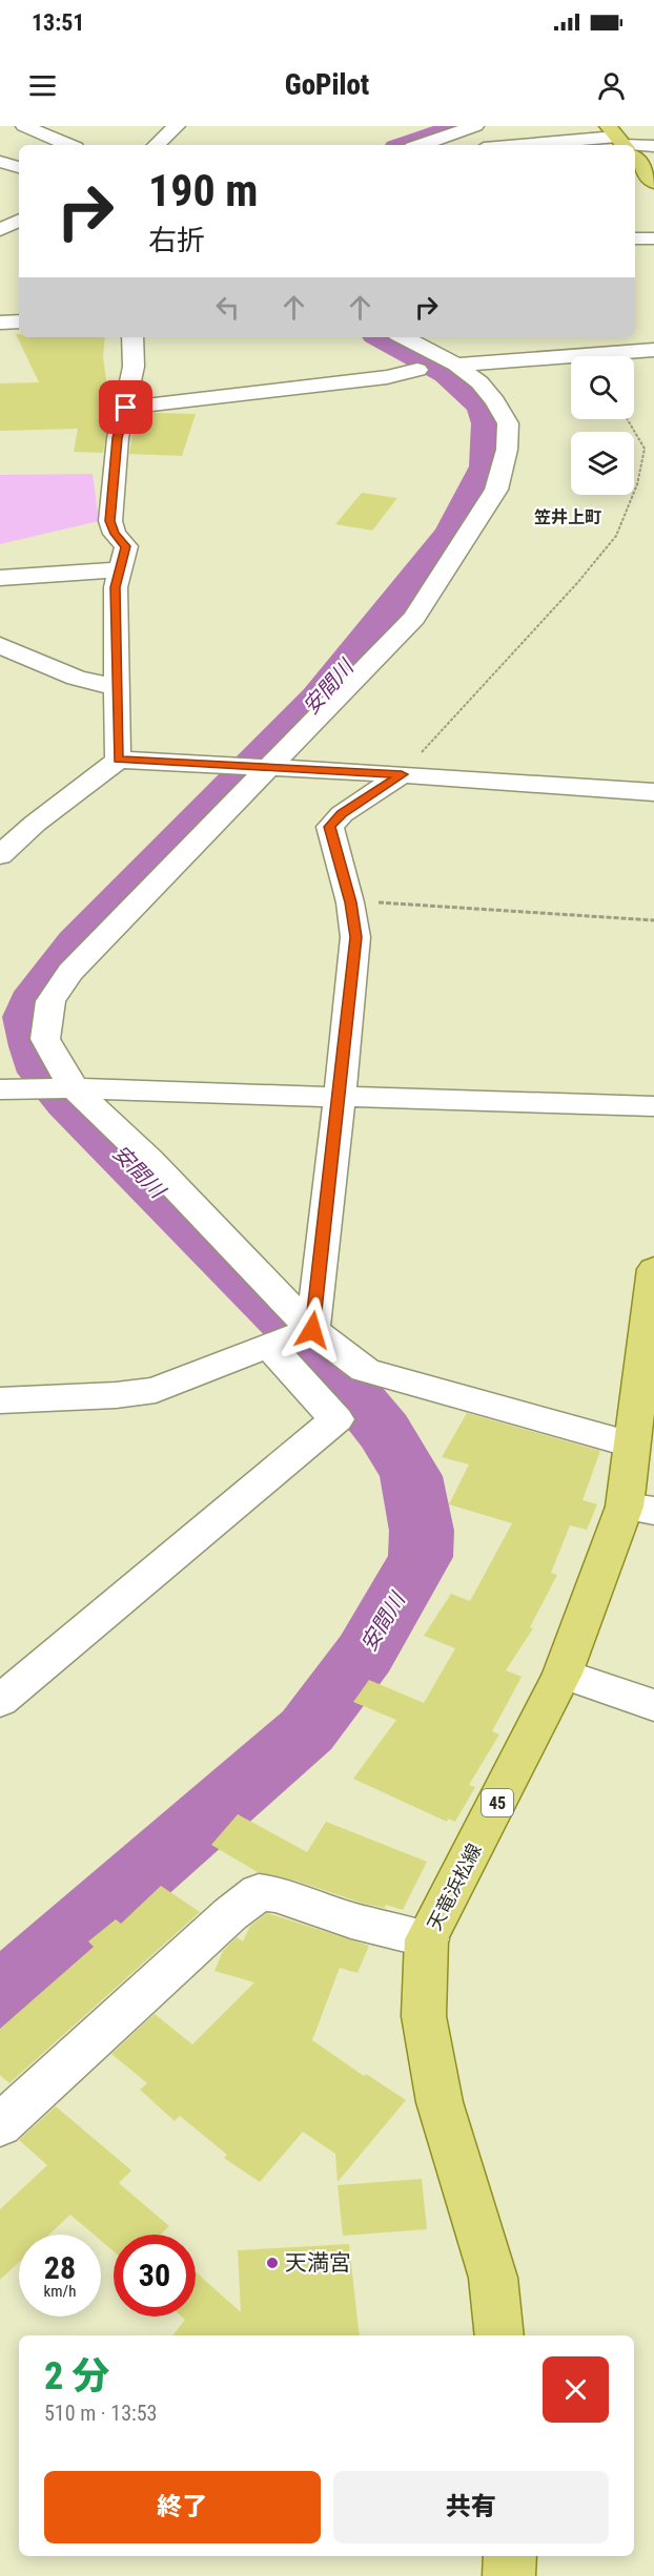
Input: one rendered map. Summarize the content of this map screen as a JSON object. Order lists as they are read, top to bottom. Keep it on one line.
{"streets":{"main road":["45","天竜浜松線"]},"districts":["笠井上町"],"water":["安間川"],"places":["天満宮"],"page":{"status":"13:51","header":"GoPilot","turn":["190 m","右折"],"speed":"28 km/h","limit":"30","heading":["2 分","510 m · 13:53"],"buttons":["終了","共有"]}}
